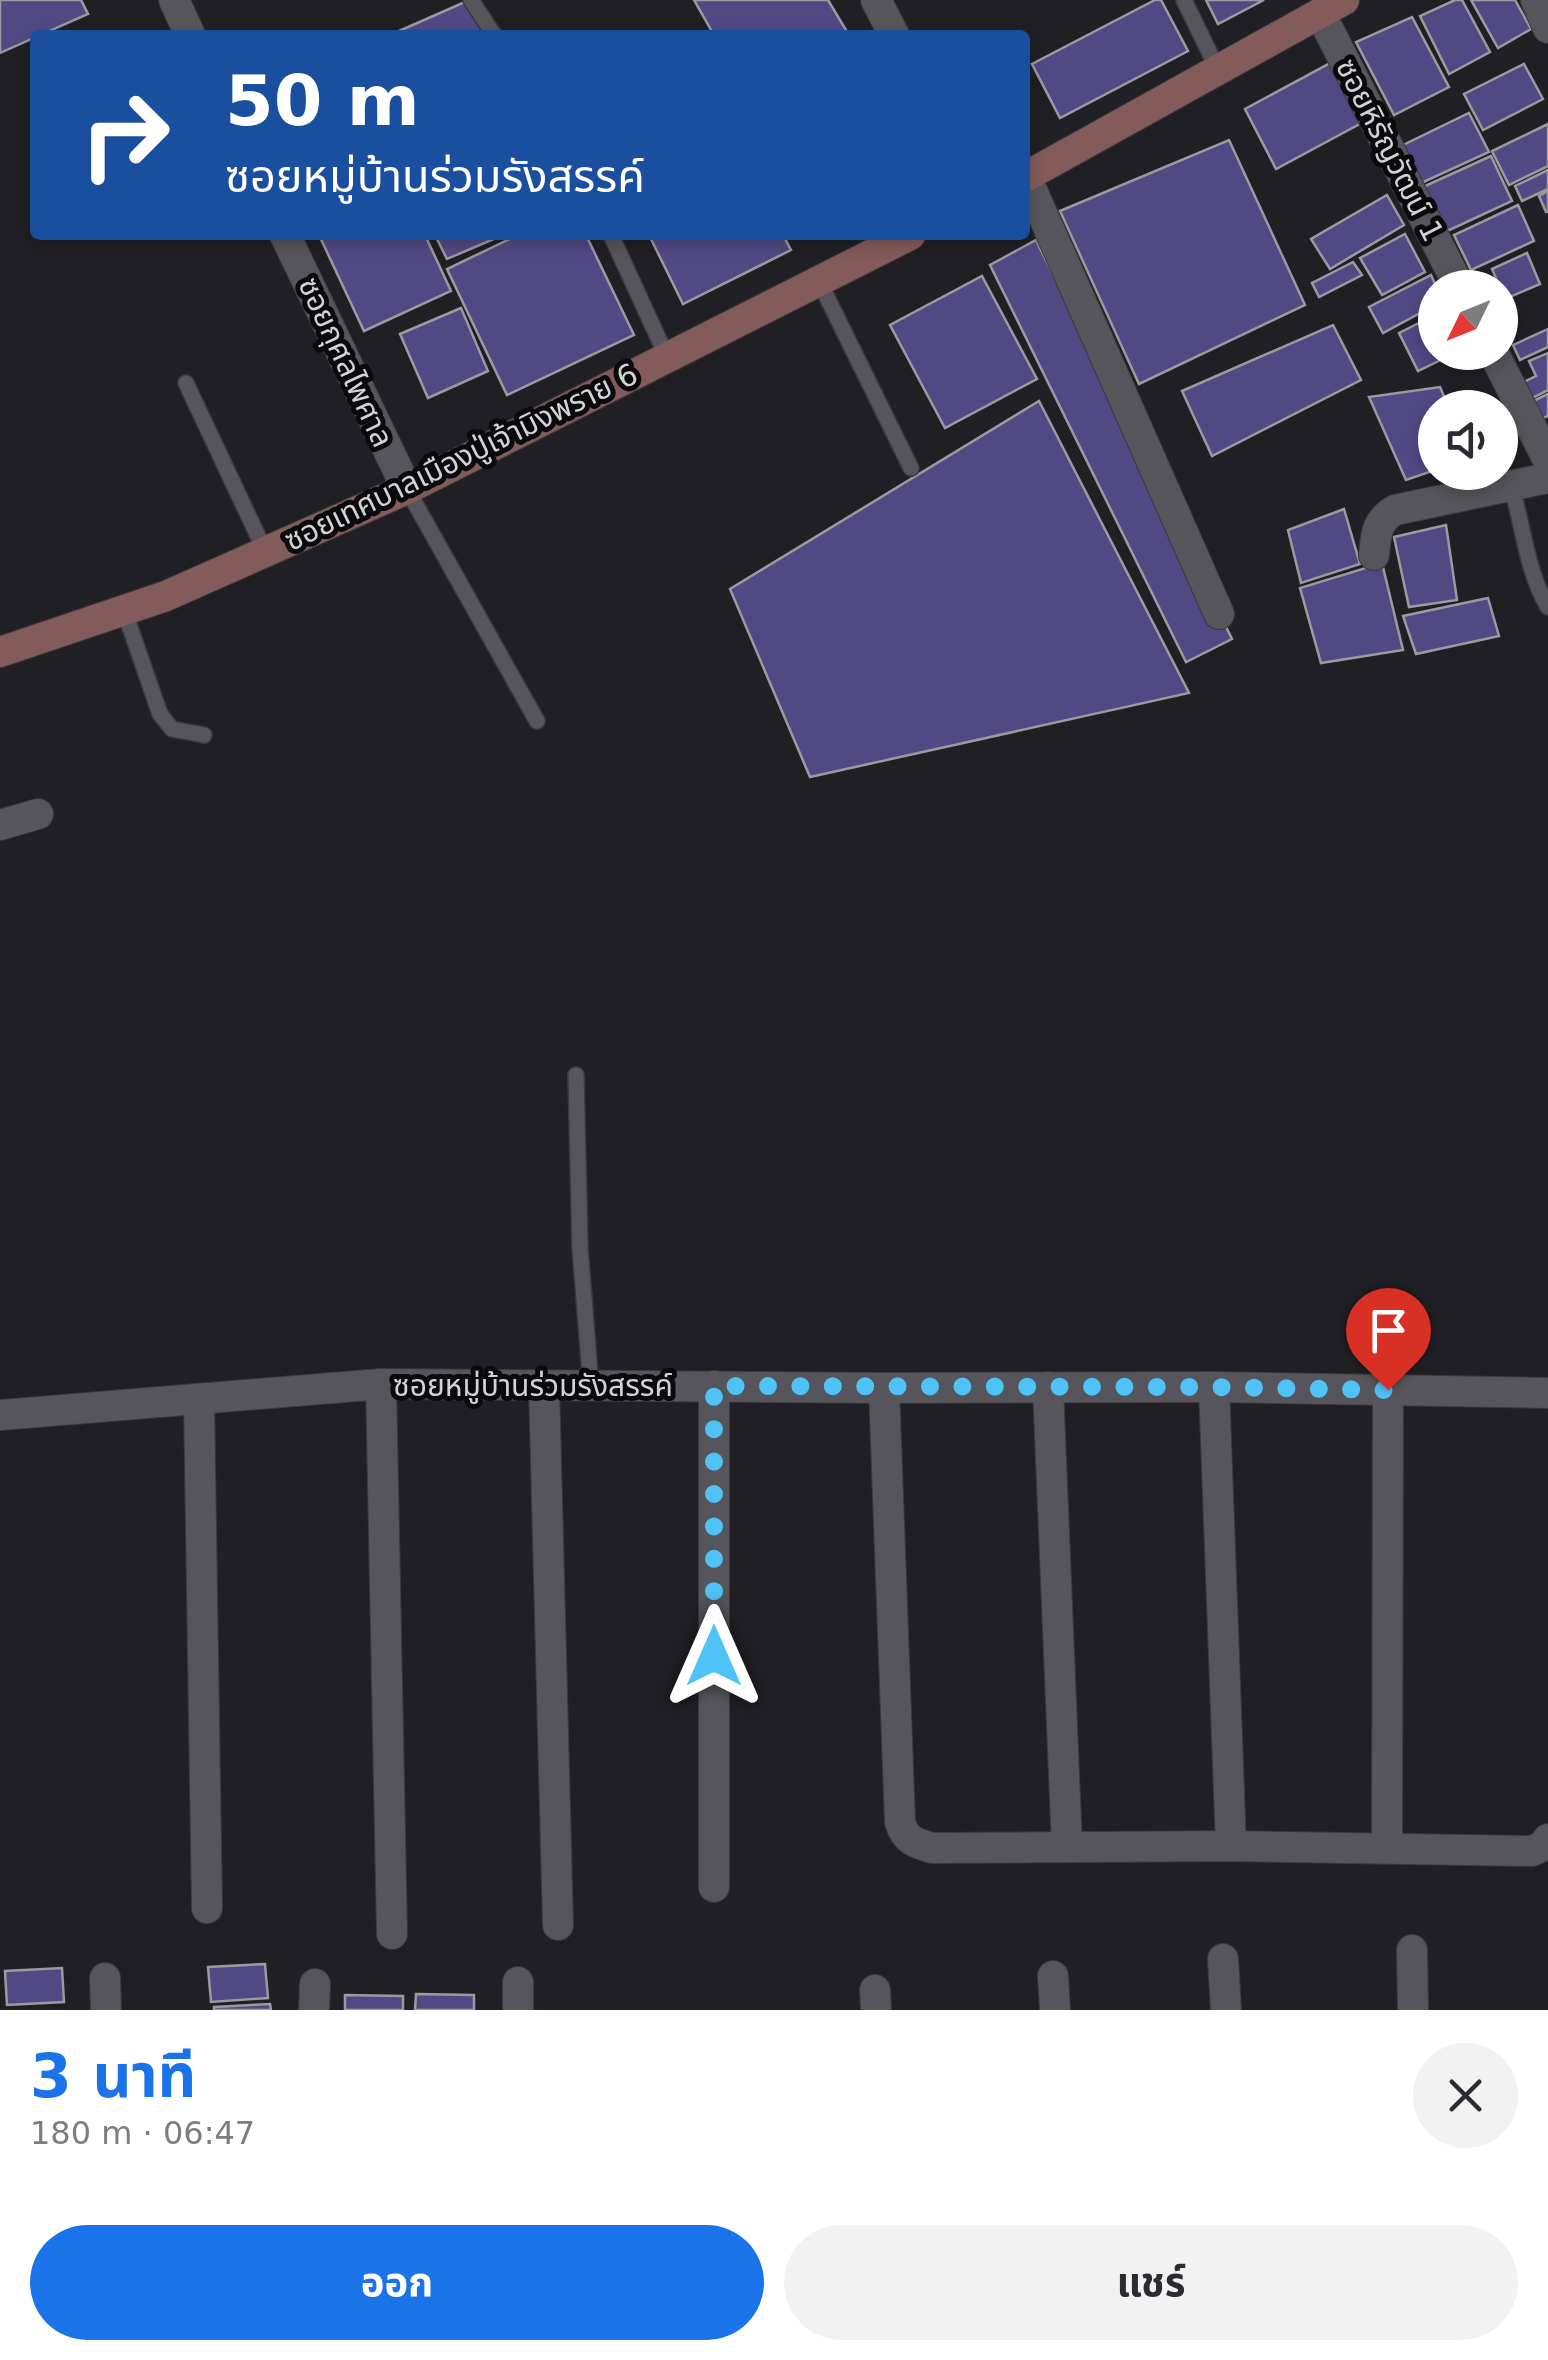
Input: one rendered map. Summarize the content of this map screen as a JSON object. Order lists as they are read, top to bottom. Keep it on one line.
{"streets":{"street":["ซอยหิรัญวัฒน์ 1","ซอยกุศลไพศาล","ซอยเทศบาลเมืองปู่เจ้ามิงพราย 6","ซอยหมู่บ้านร่วมรังสรรค์"]},"crossings":[["ซอยกุศลไพศาล","ซอยเทศบาลเมืองปู่เจ้ามิงพราย 6"]],"north":"bottom left","page":{"turn":["50 m","ซอยหมู่บ้านร่วมรังสรรค์"],"heading":["3 นาที","180 m · 06:47"],"buttons":["ออก","แชร์"]}}
